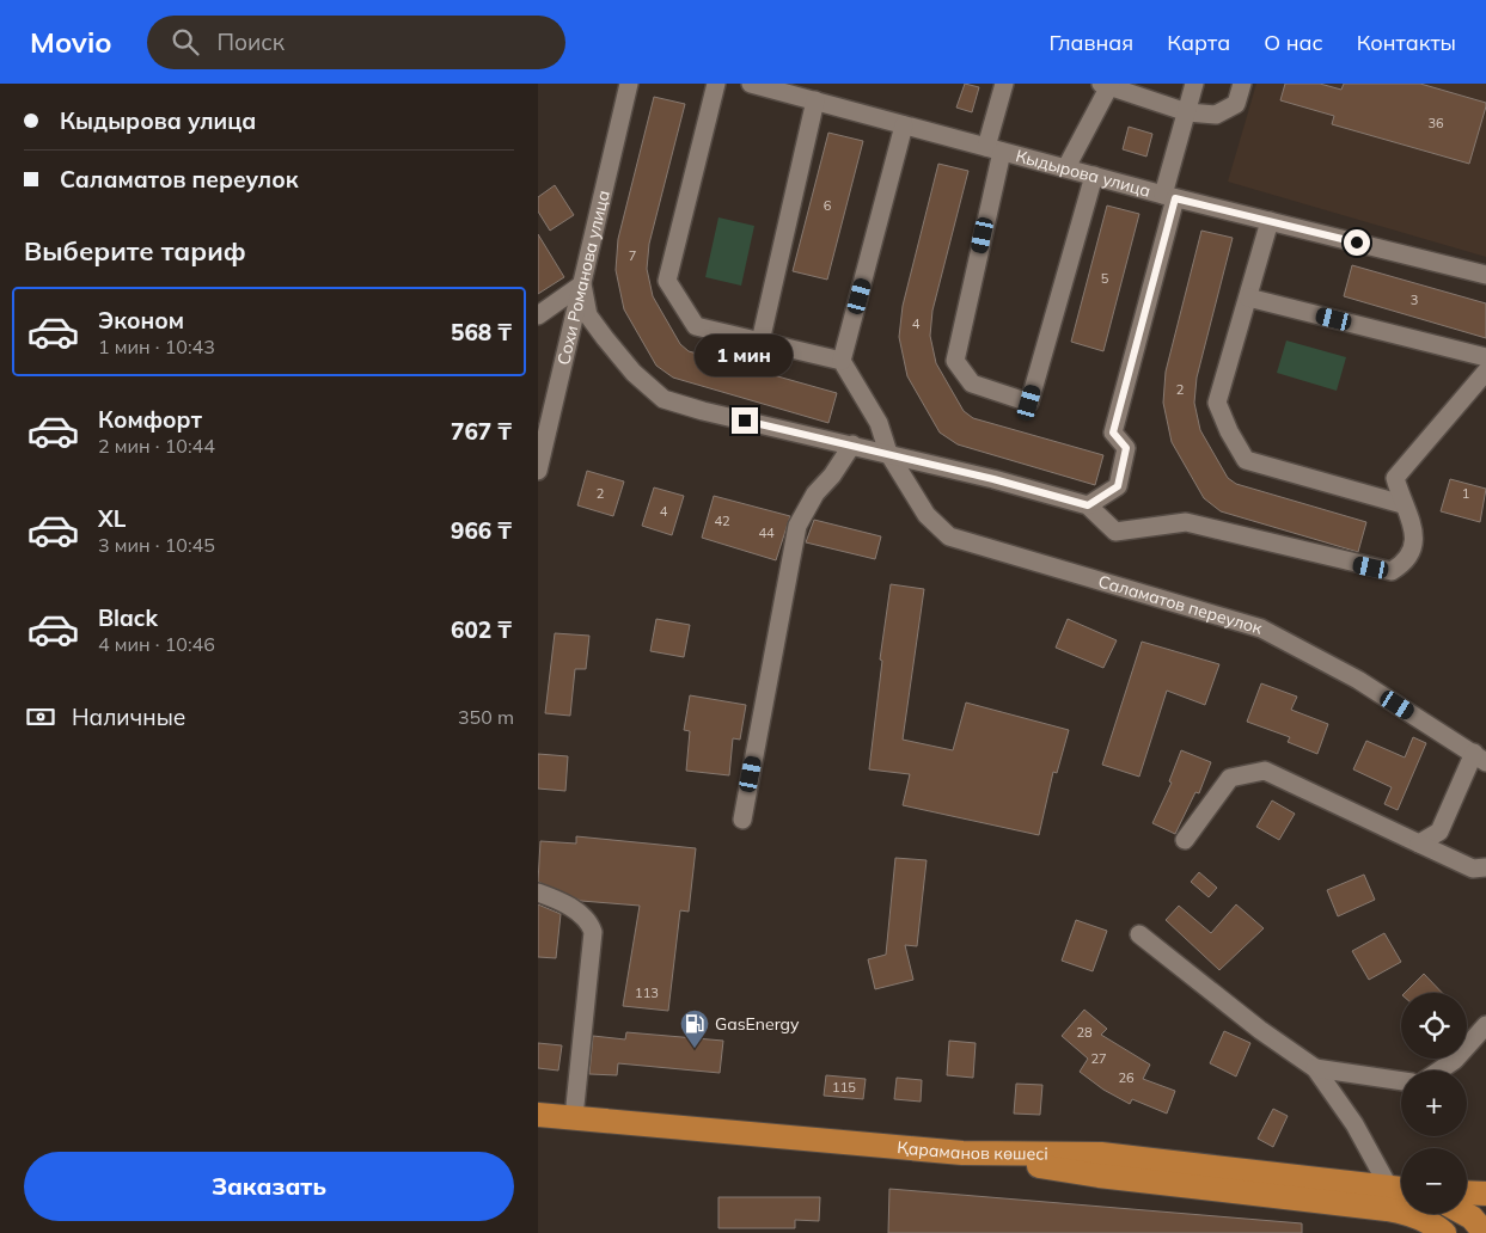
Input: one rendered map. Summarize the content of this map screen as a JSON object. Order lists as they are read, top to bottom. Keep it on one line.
{"streets":{"main road":["Қараманов көшесі"],"street":["Кыдырова улица","Сохи Романова улица","Саламатов переулок"]},"places":{"fuel station":["GasEnergy"]},"house_numbers":["36","6","7","5","3","4","2","2","1","4","42","44","113","28","27","26","115"],"page":{"header":"Movio","search":"Поиск","nav":["Главная","Карта","О нас","Контакты"],"banner":["Кыдырова улица","Саламатов переулок"],"heading":"Выберите тариф","list":[{"name":"Эконом","note":"1 мин · 10:43","value":"568 ₸"},{"name":"Комфорт","note":"2 мин · 10:44","value":"767 ₸"},{"name":"XL","note":"3 мин · 10:45","value":"966 ₸"},{"name":"Black","note":"4 мин · 10:46","value":"602 ₸"}],"bubble":"1 мин","pay":["Наличные","350 m"],"map_buttons":["+","−"],"buttons":"Заказать"}}
